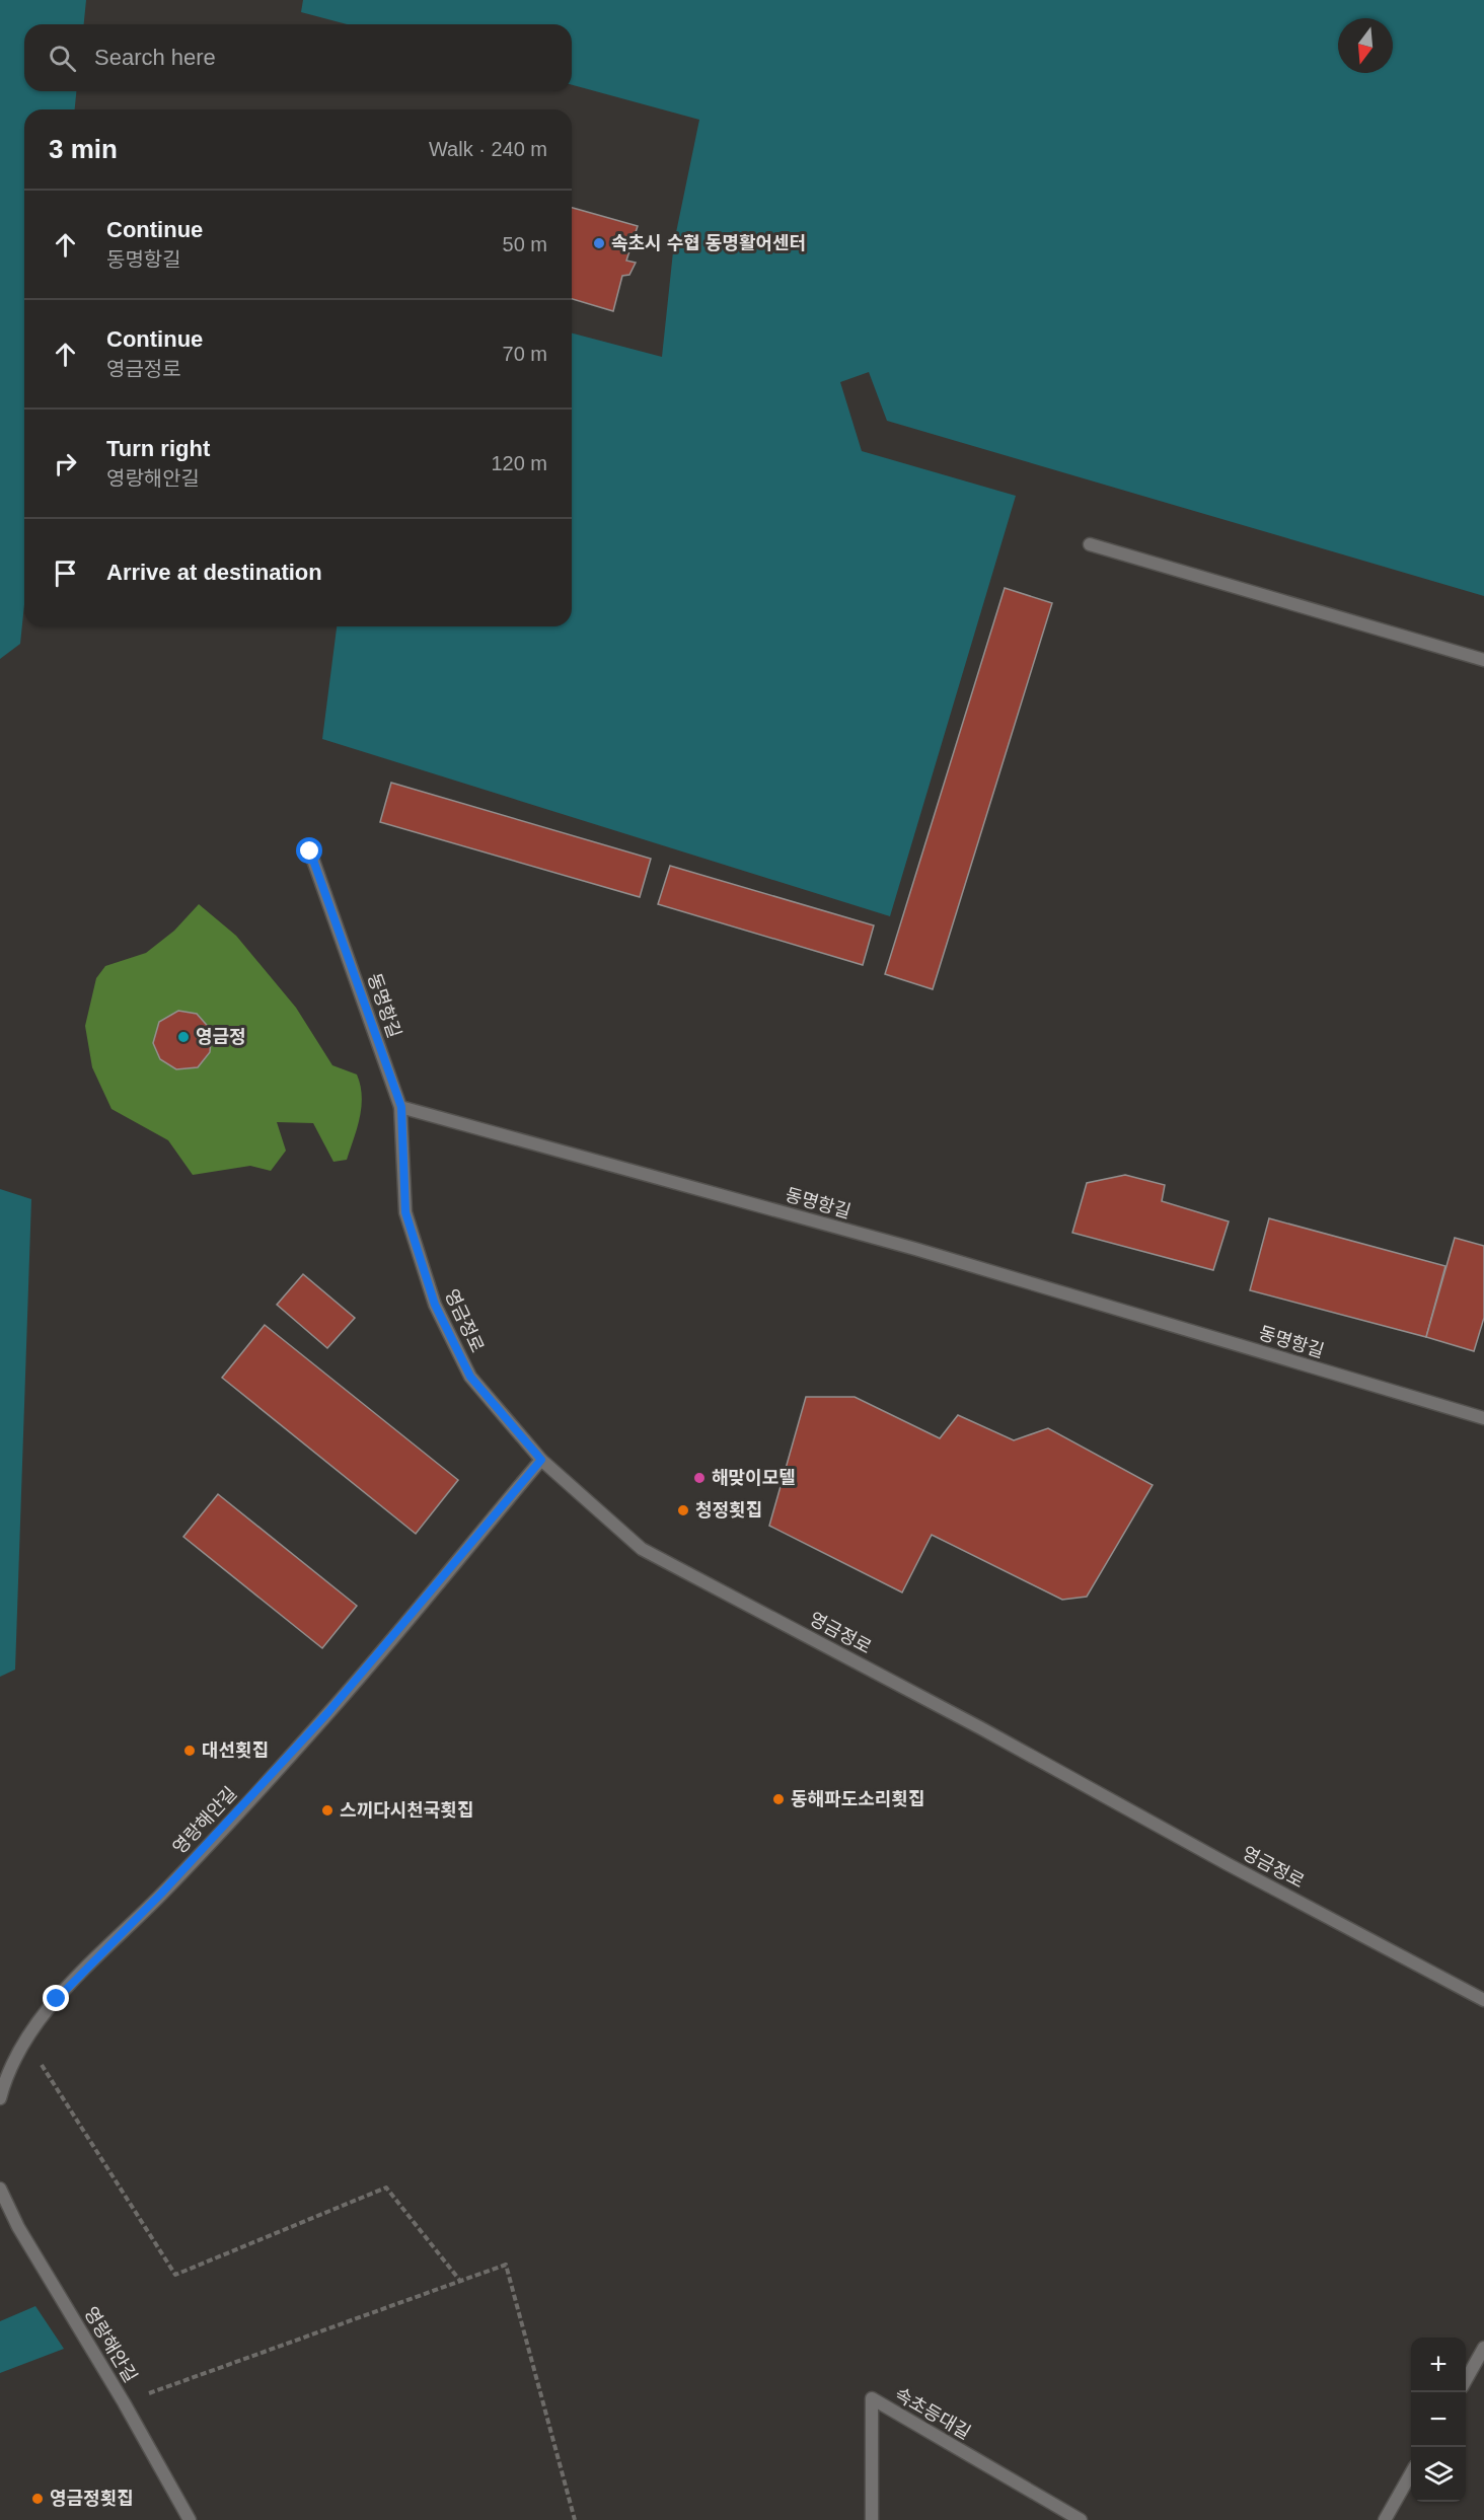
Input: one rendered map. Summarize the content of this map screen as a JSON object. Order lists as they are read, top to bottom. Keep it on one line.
{"streets":{"street":["동명항길","영금정로","영랑해안길","속초등대길"]},"crossings":[["동명항길","영금정로"],["영금정로","영랑해안길"]],"places":["속초시 수협 동명활어센터","영금정","해맞이모텔","청정횟집","대선횟집","동해파도소리횟집","스끼다시천국횟집","영금정횟집"],"north":"bottom","page":{"search":"Search here","heading":["3 min","Walk · 240 m"],"list":[["Continue","동명항길","50 m"],["Continue","영금정로","70 m"],["Turn right","영랑해안길","120 m"],"Arrive at destination"],"map_buttons":["+","−"]}}
